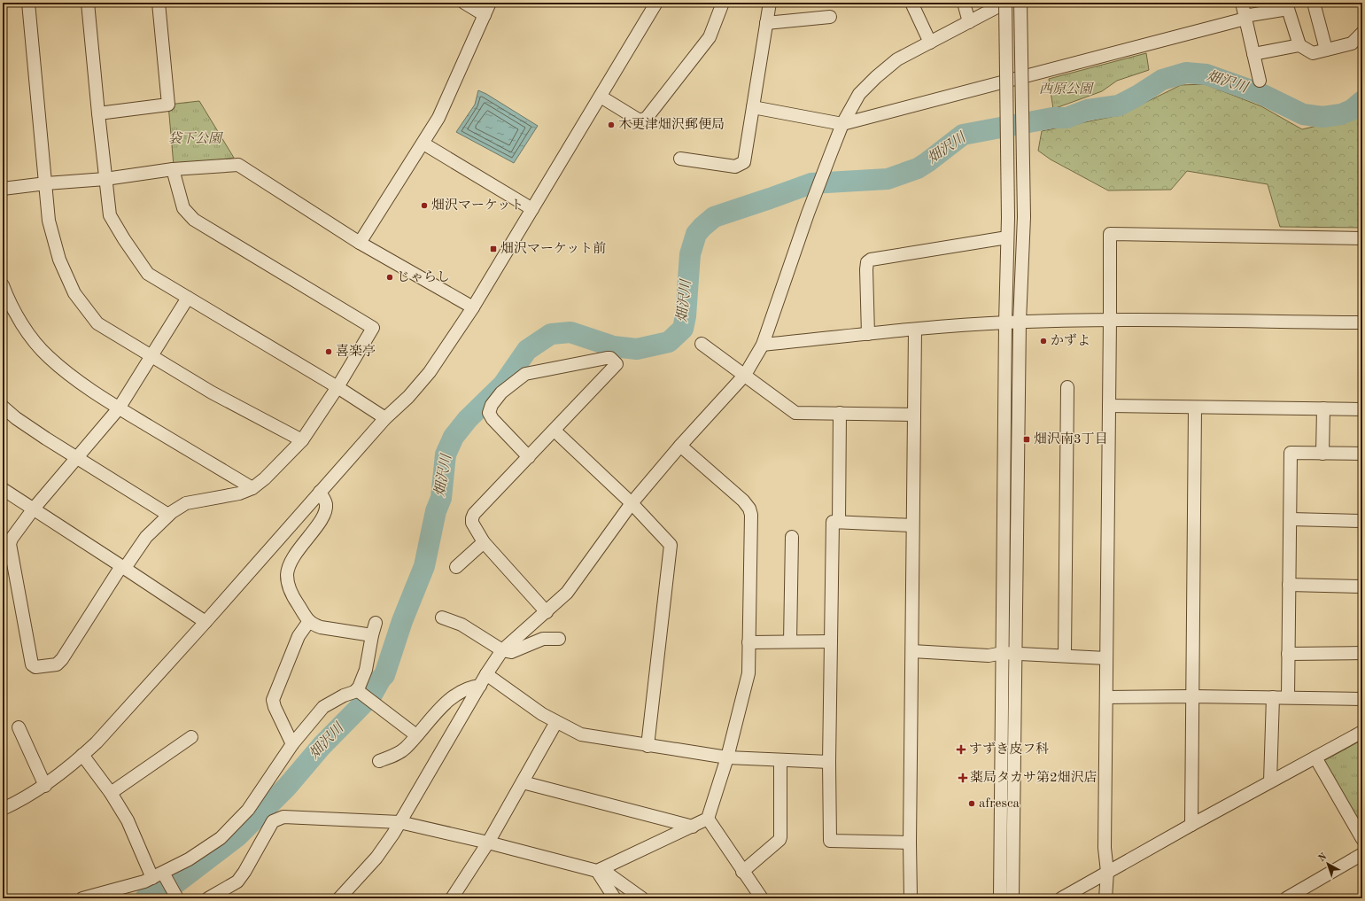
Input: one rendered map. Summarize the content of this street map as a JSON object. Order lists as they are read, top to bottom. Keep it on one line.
{"water":["畑沢川"],"parks":["西原公園","袋下公園"],"places":{"other":["木更津畑沢郵便局","畑沢マーケット","じゃらし","かずよ","喜楽亭","afresca"],"transit":["畑沢マーケット前","畑沢南3丁目"],"health":["すずき皮フ科","薬局タカサ第2畑沢店"]},"north":"top left"}
